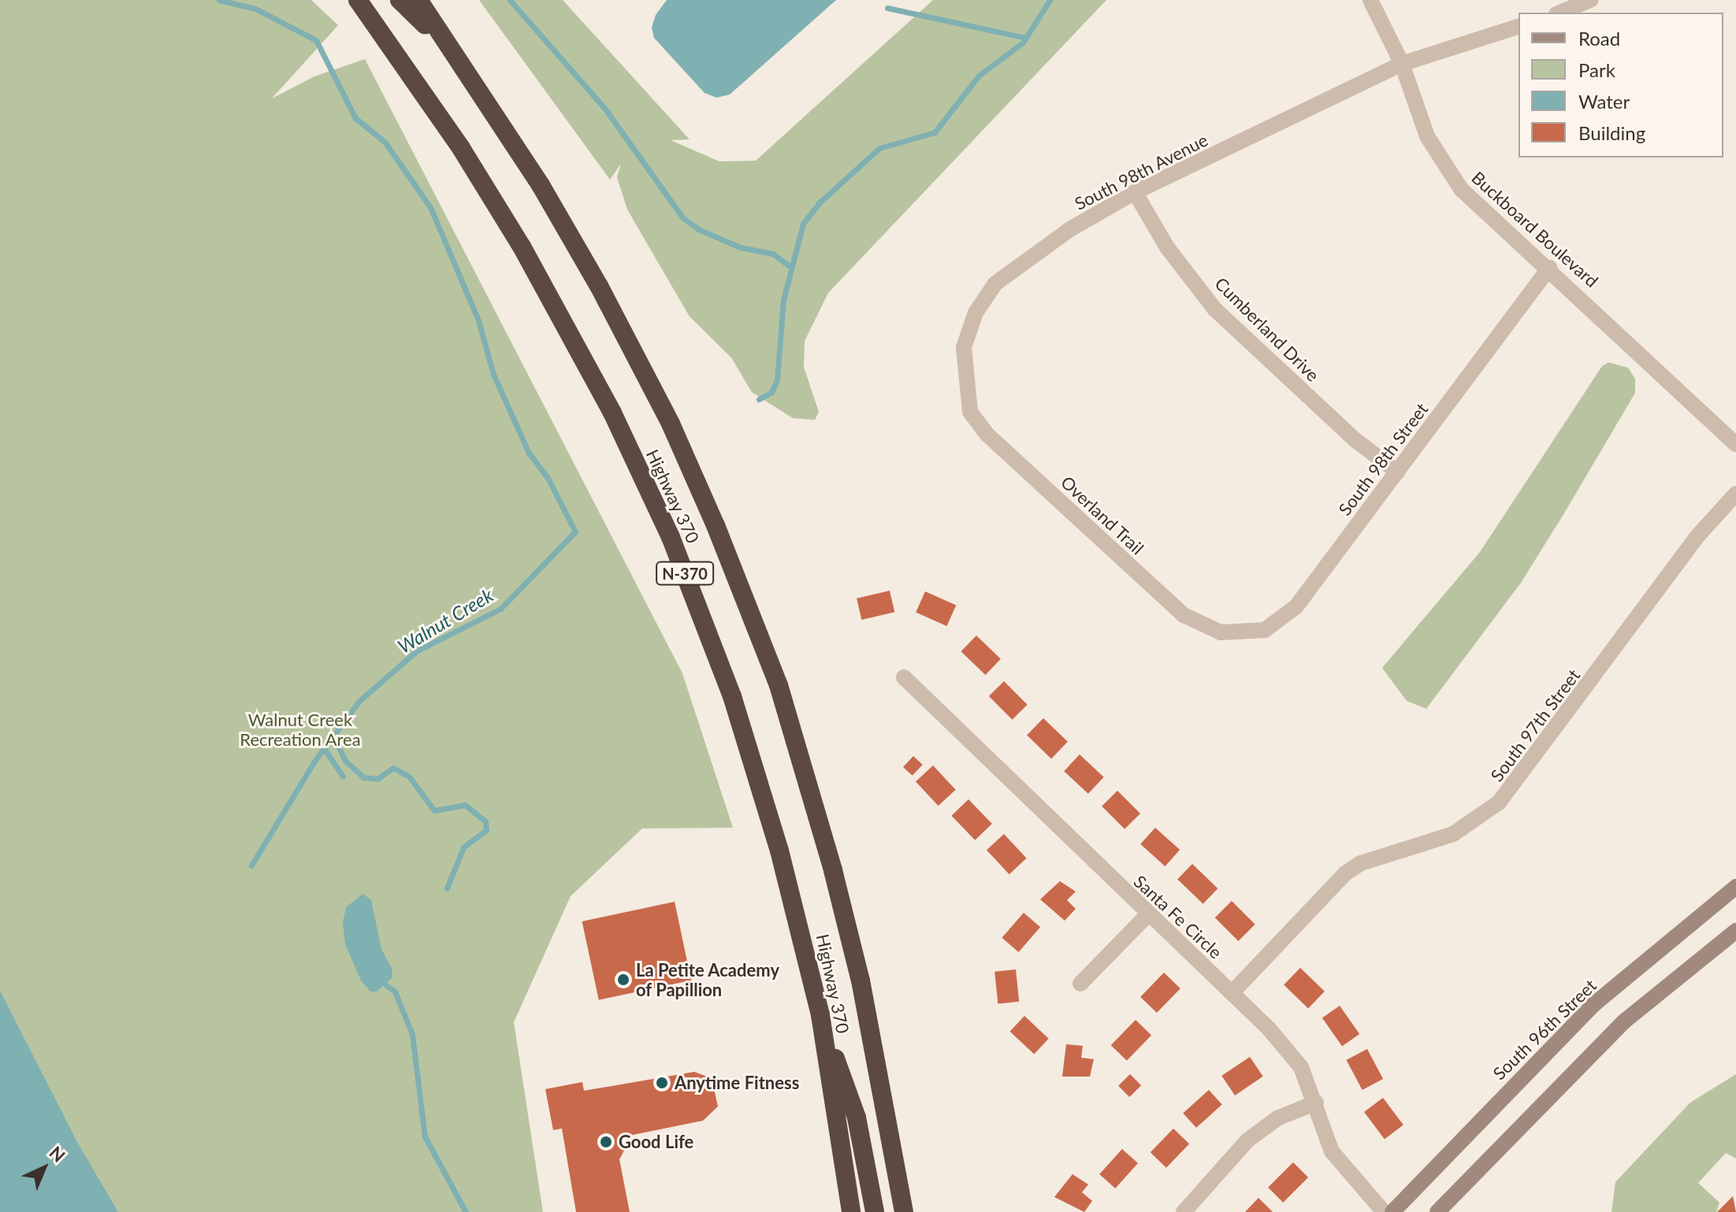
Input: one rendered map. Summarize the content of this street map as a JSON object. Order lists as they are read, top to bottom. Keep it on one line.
{"streets":{"highway":["Highway 370","N-370"],"main road":["South 96th Street"],"street":["South 98th Avenue","Buckboard Boulevard","Cumberland Drive","South 98th Street","Overland Trail","South 97th Street","Santa Fe Circle"]},"crossings":[["South 98th Avenue","Buckboard Boulevard"],["South 98th Avenue","Cumberland Drive"],["South 98th Avenue","Overland Trail"],["Buckboard Boulevard","South 98th Street"],["Cumberland Drive","South 98th Street"],["South 98th Street","Overland Trail"],["South 97th Street","Santa Fe Circle"]],"water":["Walnut Creek"],"parks":["Walnut Creek Recreation Area"],"places":["La Petite Academy of Papillion","Anytime Fitness","Good Life"],"legend":["Road","Park","Water","Building"],"north":"top right"}
